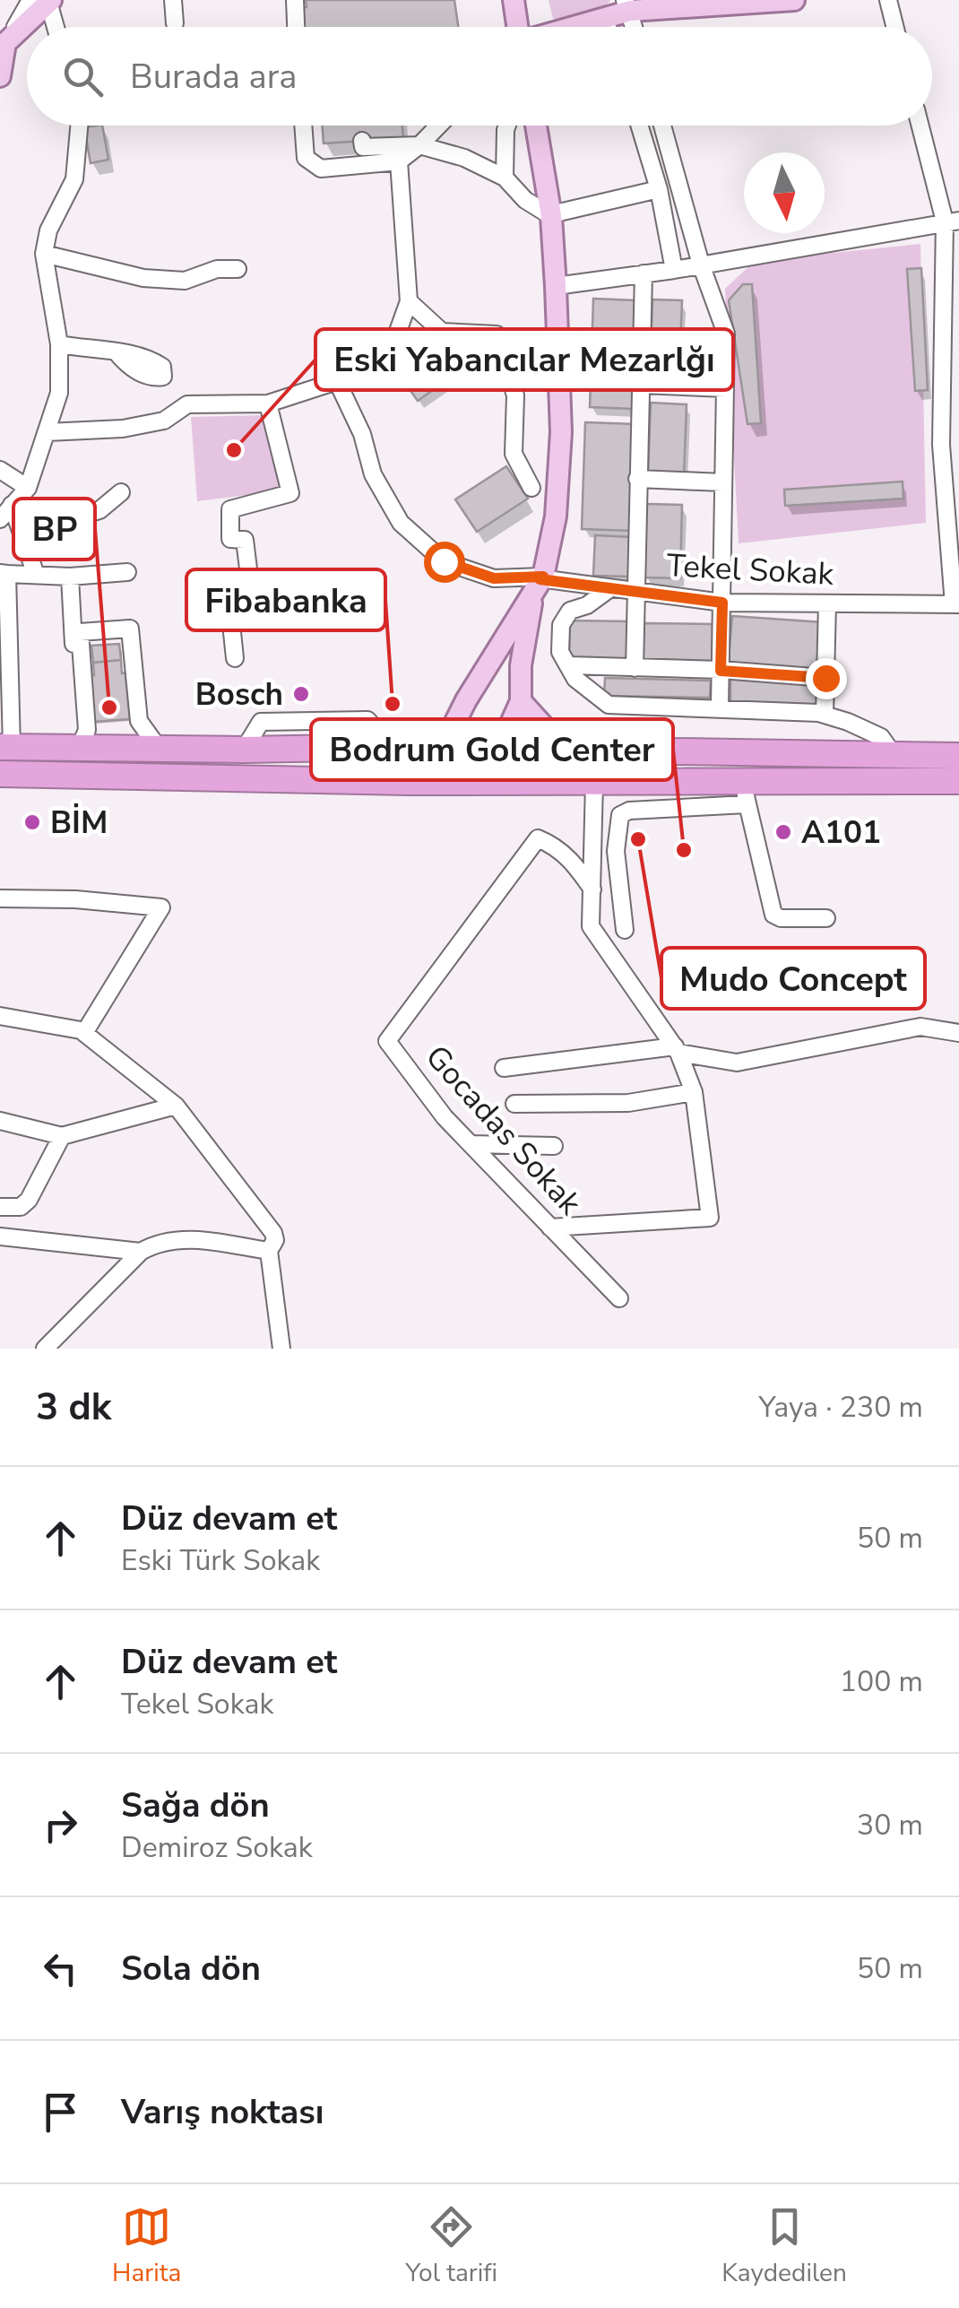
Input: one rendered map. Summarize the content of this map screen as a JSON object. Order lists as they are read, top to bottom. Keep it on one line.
{"streets":{"street":["Tekel Sokak","Gocadas Sokak"]},"places":["Eski Yabancılar Mezarlğı","Bosch","Fibabanka","BP","BİM","A101","Mudo Concept","Bodrum Gold Center"],"north":"bottom","page":{"search":"Burada ara","heading":["3 dk","Yaya · 230 m"],"list":[["Düz devam et","Eski Türk Sokak","50 m"],["Düz devam et","Tekel Sokak","100 m"],["Sağa dön","Demiroz Sokak","30 m"],["Sola dön","50 m"],"Varış noktası"],"nav":["Harita","Yol tarifi","Kaydedilen"]}}
